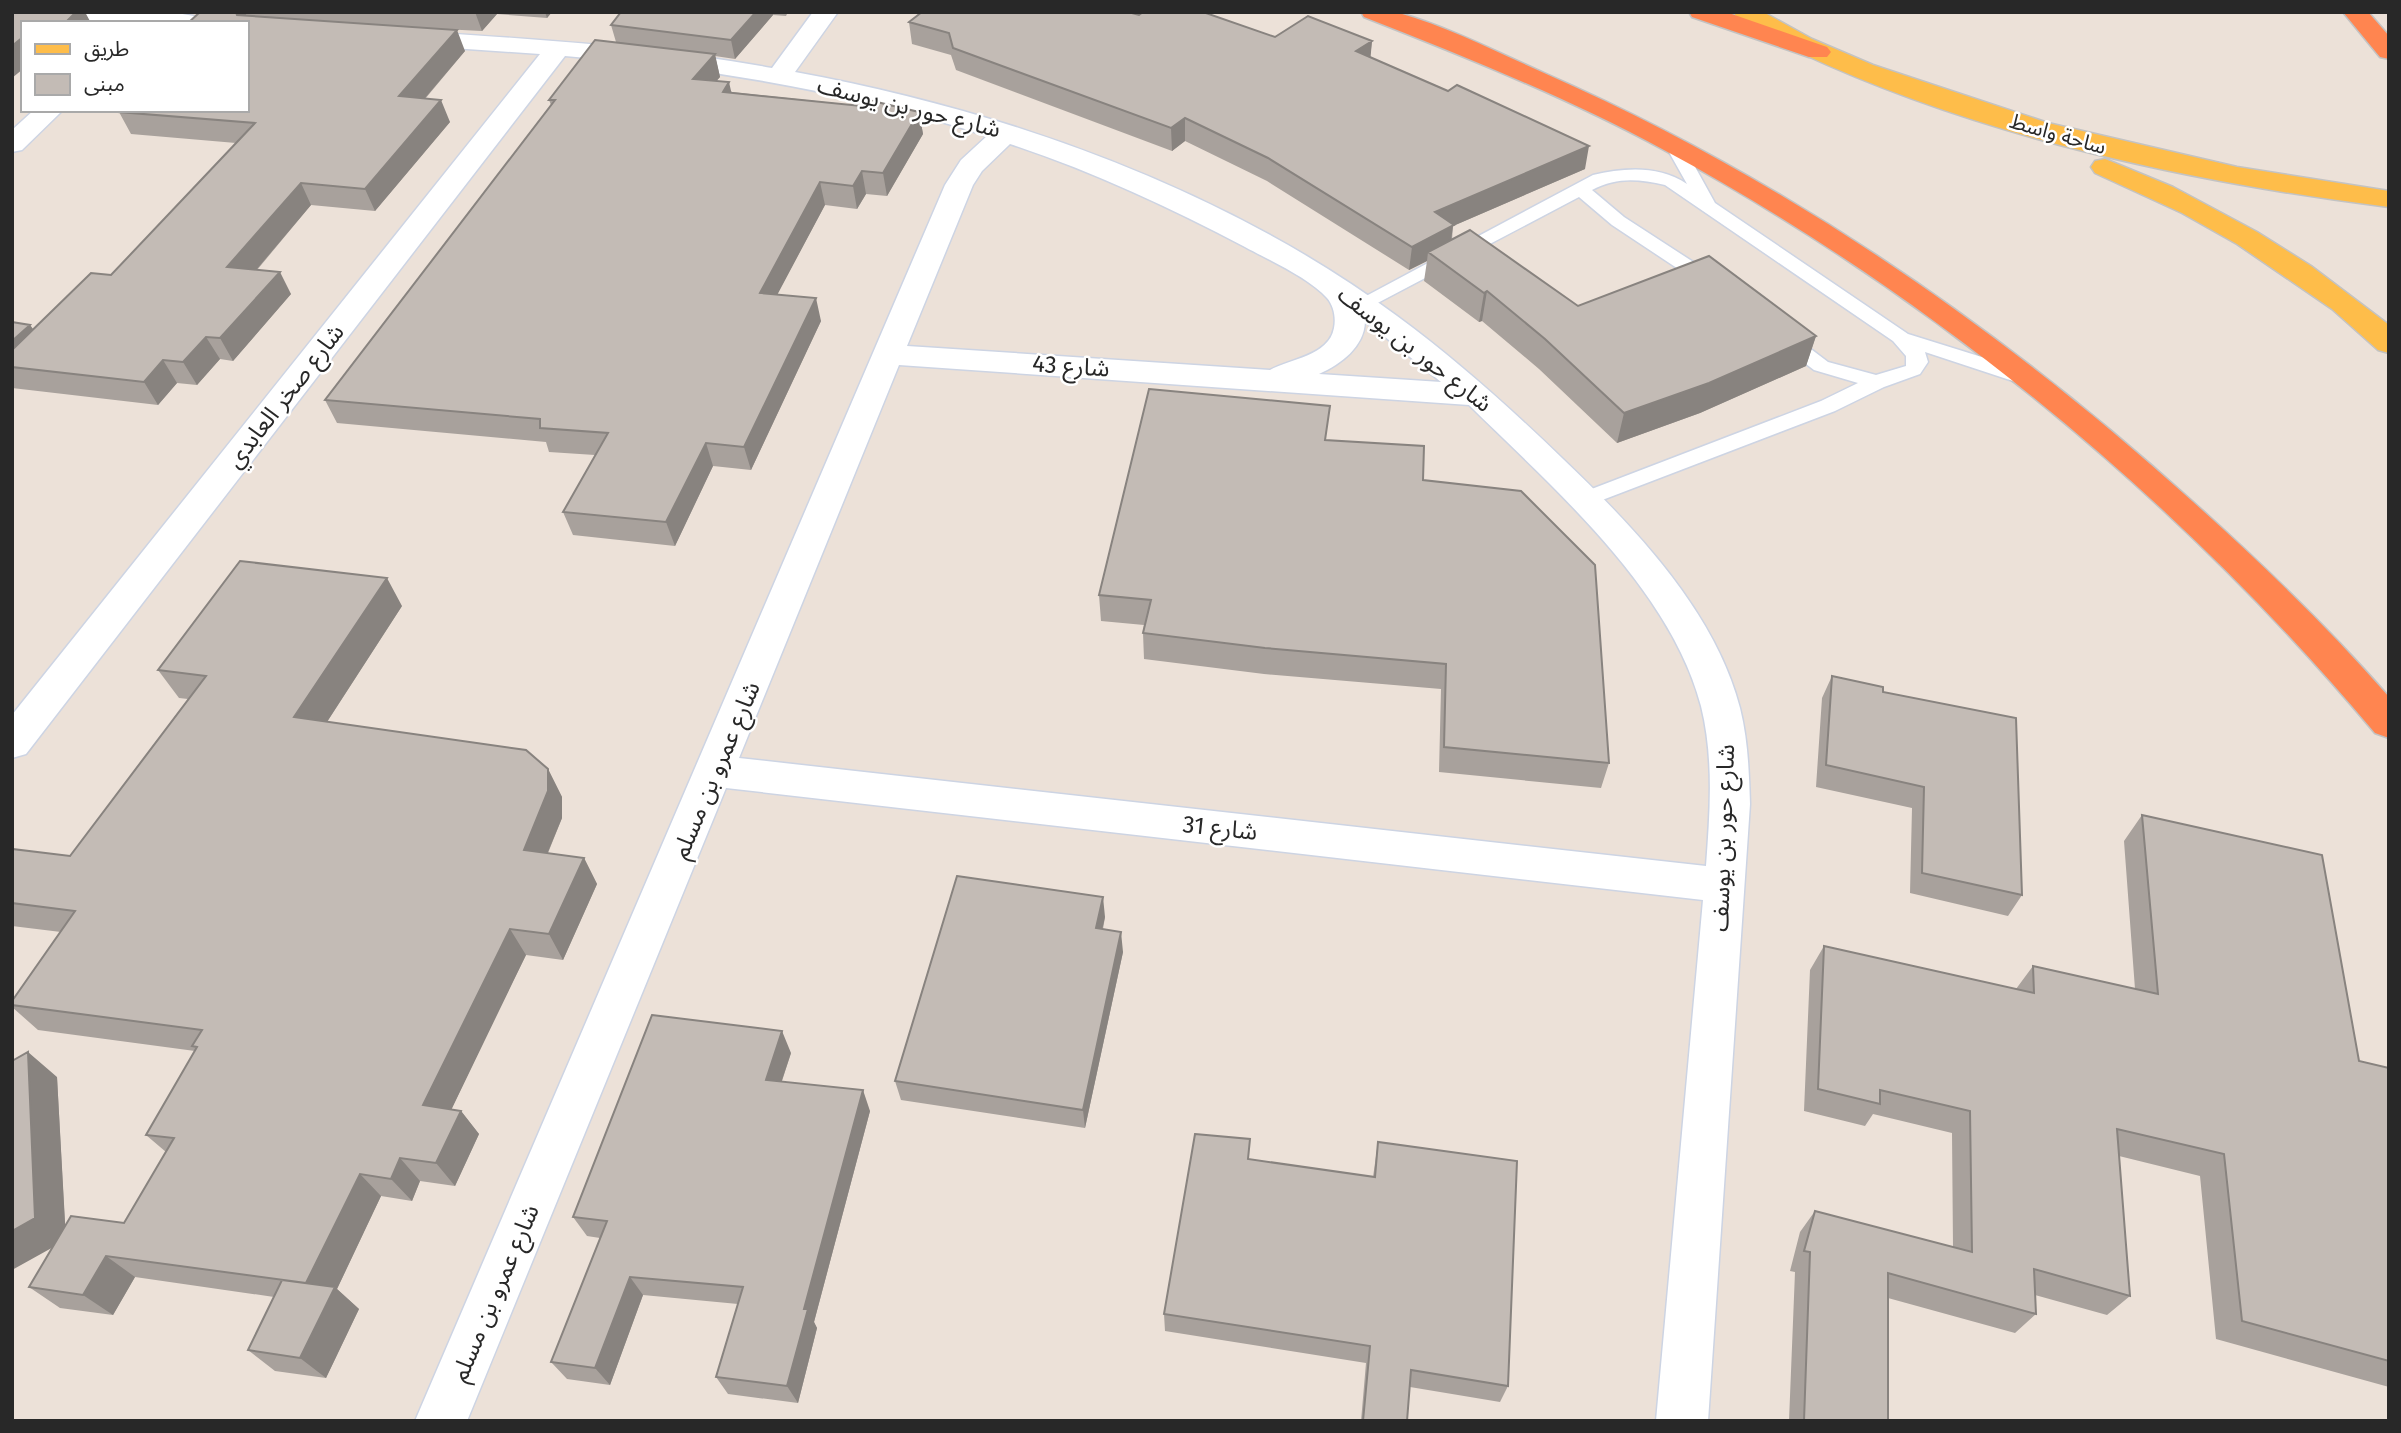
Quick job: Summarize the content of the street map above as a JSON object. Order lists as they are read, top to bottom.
{
  "streets": {
    "main road": ["ساحة واسط"],
    "street": [
      "شارع حور بن يوسف",
      "شارع 43",
      "شارع صخر العابدي",
      "شارع عمرو بن مسلم",
      "شارع 31"
    ]
  },
  "crossings": [
    ["شارع حور بن يوسف", "شارع 43"],
    ["شارع حور بن يوسف", "شارع صخر العابدي"],
    ["شارع حور بن يوسف", "شارع عمرو بن مسلم"],
    ["شارع حور بن يوسف", "شارع 31"],
    ["شارع 43", "شارع عمرو بن مسلم"],
    ["شارع عمرو بن مسلم", "شارع 31"]
  ],
  "legend": ["طريق", "مبنى"]
}
